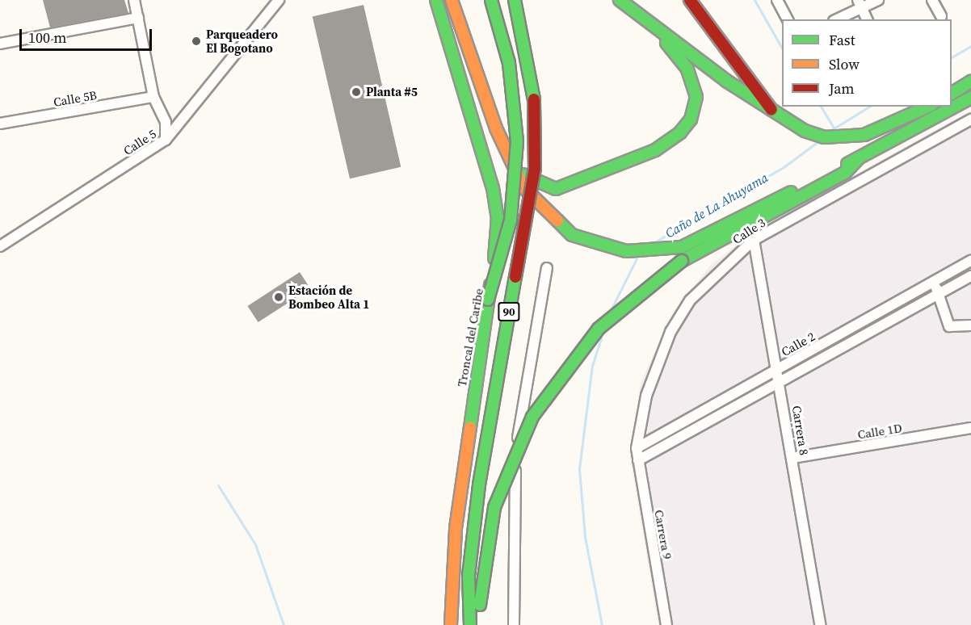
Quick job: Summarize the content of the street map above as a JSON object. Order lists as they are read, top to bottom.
{
  "streets": {
    "main road": ["90", "Troncal del Caribe"],
    "street": [
      "Calle 5B",
      "Calle 5",
      "Calle 3",
      "Calle 2",
      "Carrera 8",
      "Calle 1D",
      "Carrera 9"
    ]
  },
  "crossings": [
    ["Calle 3", "Calle 2"],
    ["Calle 3", "Carrera 8"],
    ["Calle 3", "Carrera 9"],
    ["Calle 2", "Carrera 8"],
    ["Calle 2", "Carrera 9"],
    ["Carrera 8", "Calle 1D"]
  ],
  "water": ["Caño de La Ahuyama"],
  "places": ["Parqueadero El Bogotano", "Planta #5", "Estación de Bombeo Alta 1"],
  "legend": ["Fast", "Slow", "Jam"],
  "scale_bar": "100 m"
}
